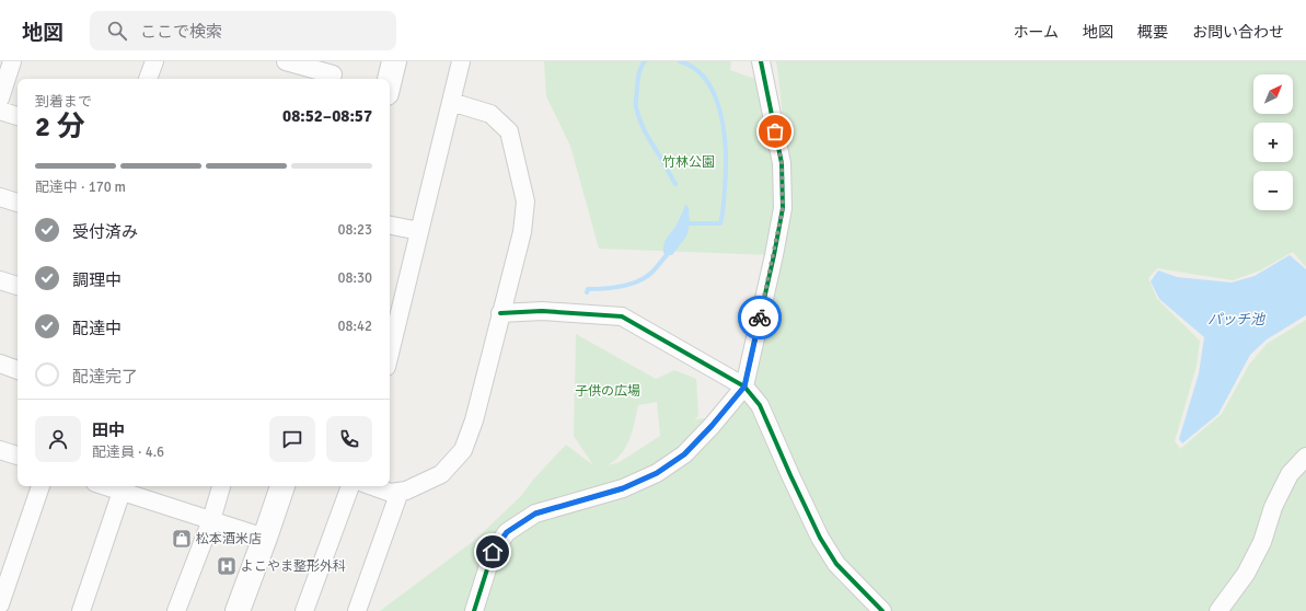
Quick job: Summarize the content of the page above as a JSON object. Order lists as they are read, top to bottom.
{
  "water": ["パッチ池"],
  "parks": ["竹林公園", "子供の広場"],
  "places": {
    "shop": ["松本酒米店"],
    "hospital": ["よこやま整形外科"]
  },
  "north": "top right",
  "page": {
    "header": "地図",
    "search": "ここで検索",
    "nav": [
      "ホーム",
      "地図",
      "概要",
      "お問い合わせ"
    ],
    "map_buttons": ["+", "−"],
    "heading": ["2 分", "到着まで", "08:52–08:57"],
    "panel": ["田中", "配達員 · 4.6"],
    "bar": "配達中 · 170 m",
    "list": [
      ["受付済み", "08:23"],
      ["調理中", "08:30"],
      ["配達中", "08:42"],
      "配達完了"
    ]
  }
}
